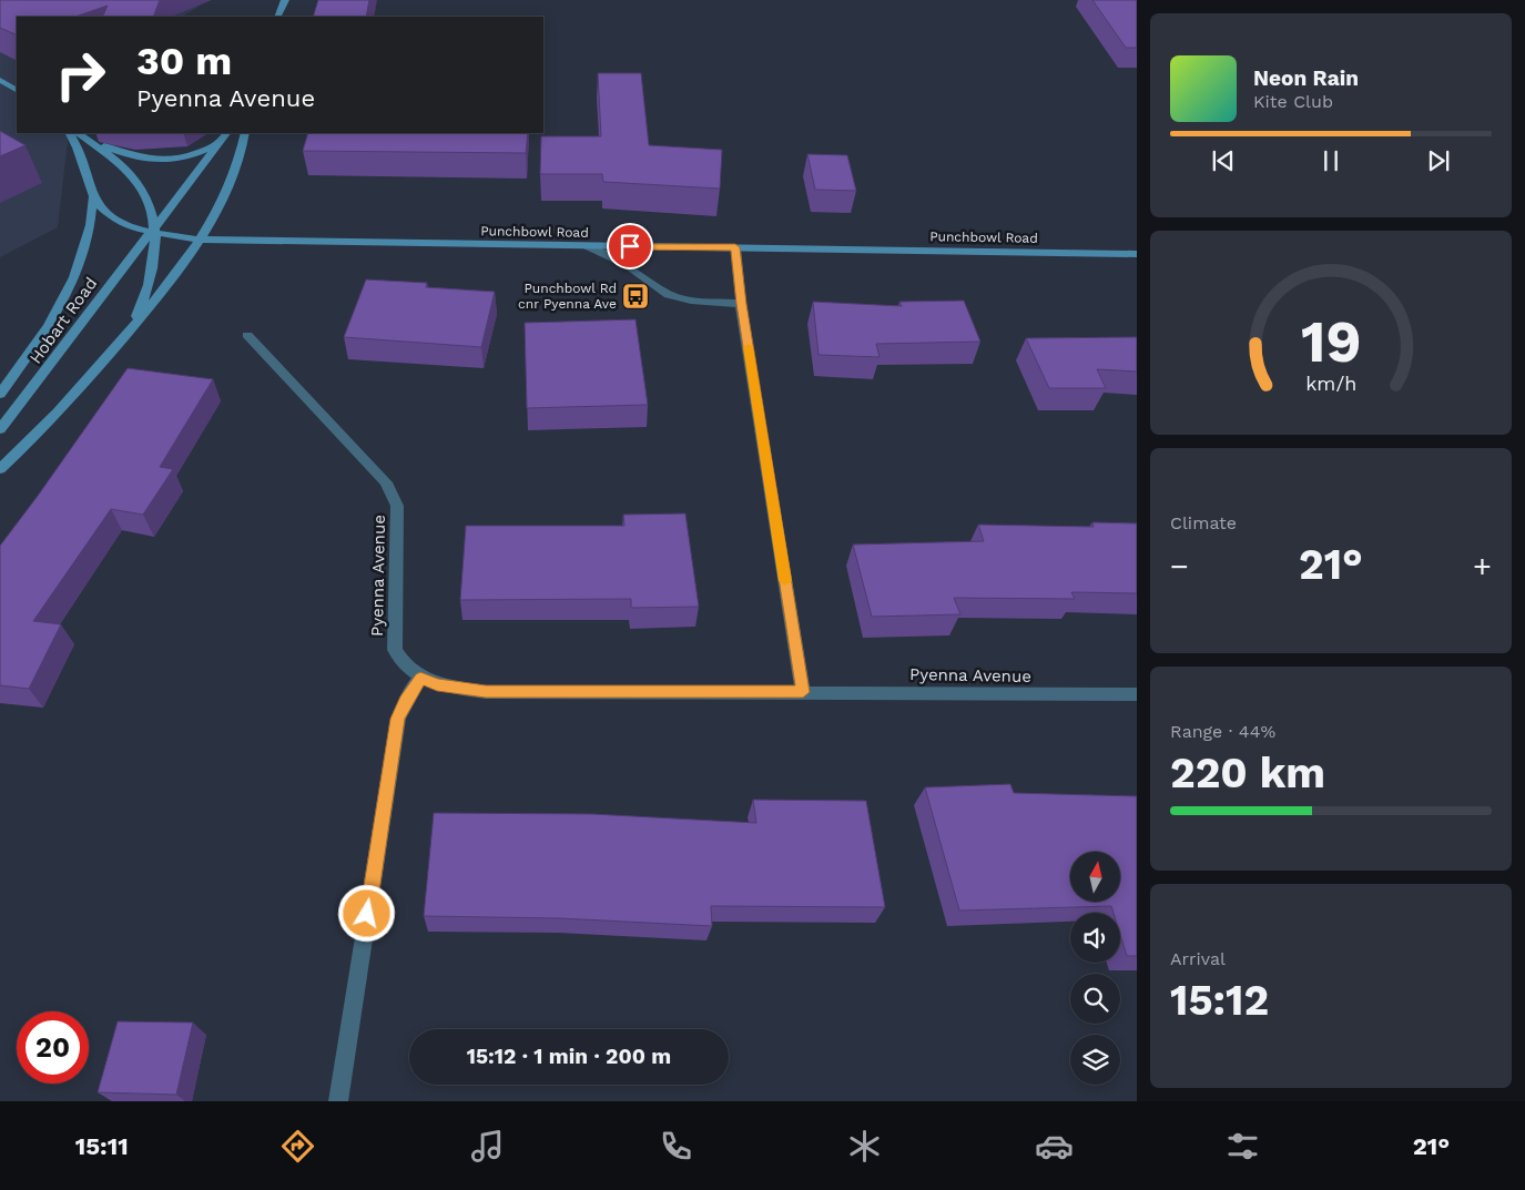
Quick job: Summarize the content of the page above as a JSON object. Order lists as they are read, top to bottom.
{
  "streets": {
    "main road": ["Punchbowl Road", "Hobart Road"],
    "street": ["Pyenna Avenue"]
  },
  "places": {
    "bus stop": ["Punchbowl Rd cnr Pyenna Ave"]
  },
  "north": "top",
  "page": {
    "turn": ["30 m", "Pyenna Avenue"],
    "song": ["Neon Rain", "Kite Club"],
    "tile": [
      "Climate",
      ["Range · 44%", "220 km"],
      ["Arrival", "15:12"]
    ],
    "heat": ["−", "21°", "+"],
    "limit": "20",
    "trip": "15:12 · 1 min · 200 m",
    "tabs": ["15:11", "21°"],
    "gauge": ["19", "km/h"]
  }
}
